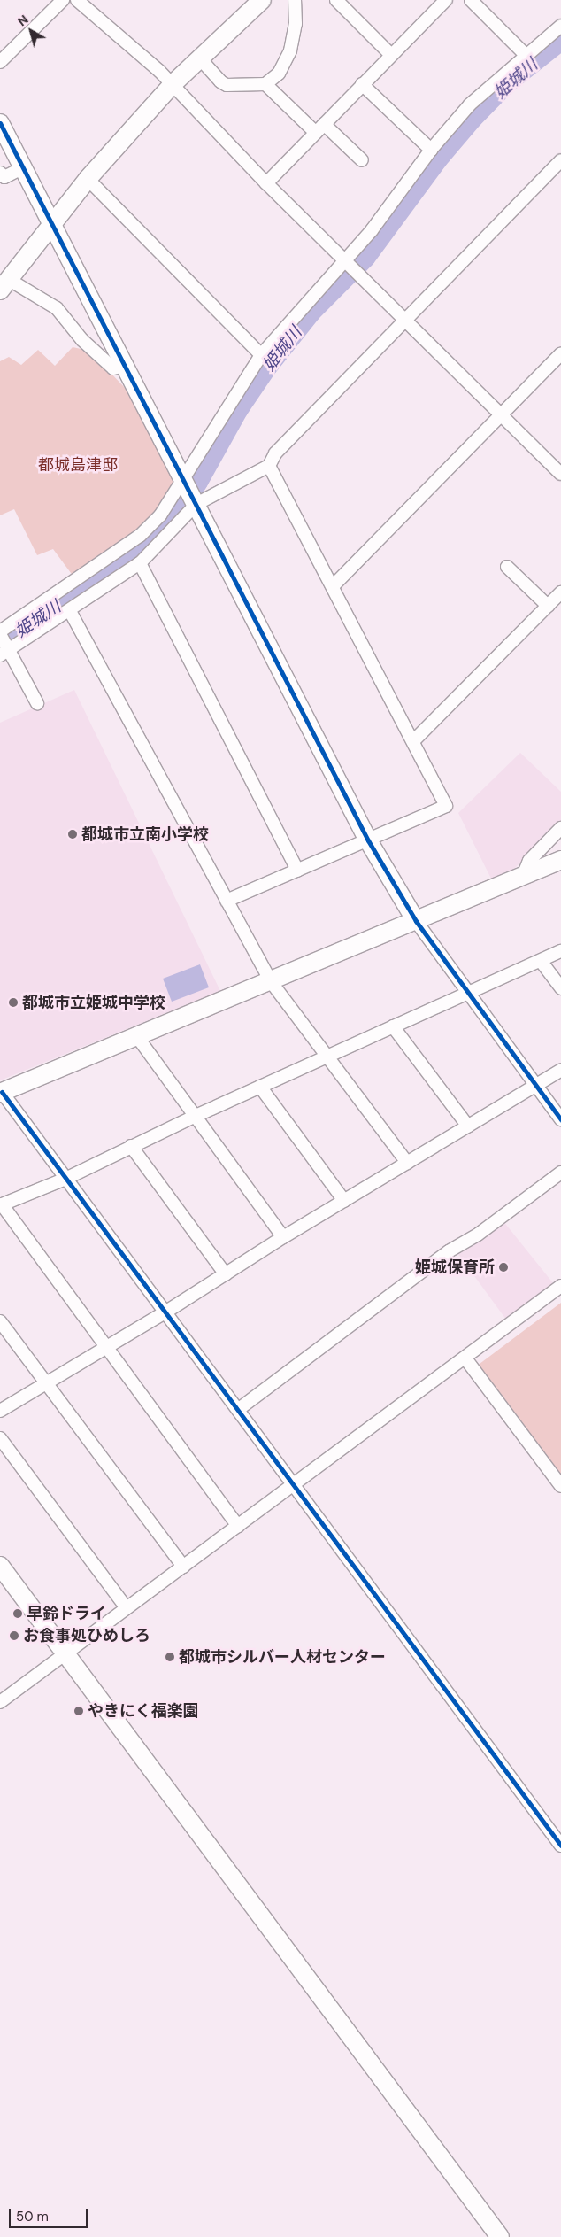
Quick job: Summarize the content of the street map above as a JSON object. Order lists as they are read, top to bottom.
{
  "water": ["姫城川"],
  "parks": ["都城島津邸"],
  "places": [
    "都城市立南小学校",
    "都城市立姫城中学校",
    "姫城保育所",
    "早鈴ドライ",
    "お食事処ひめしろ",
    "都城市シルバー人材センター",
    "やきにく福楽園"
  ],
  "scale_bar": "50 m",
  "north": "top left"
}
